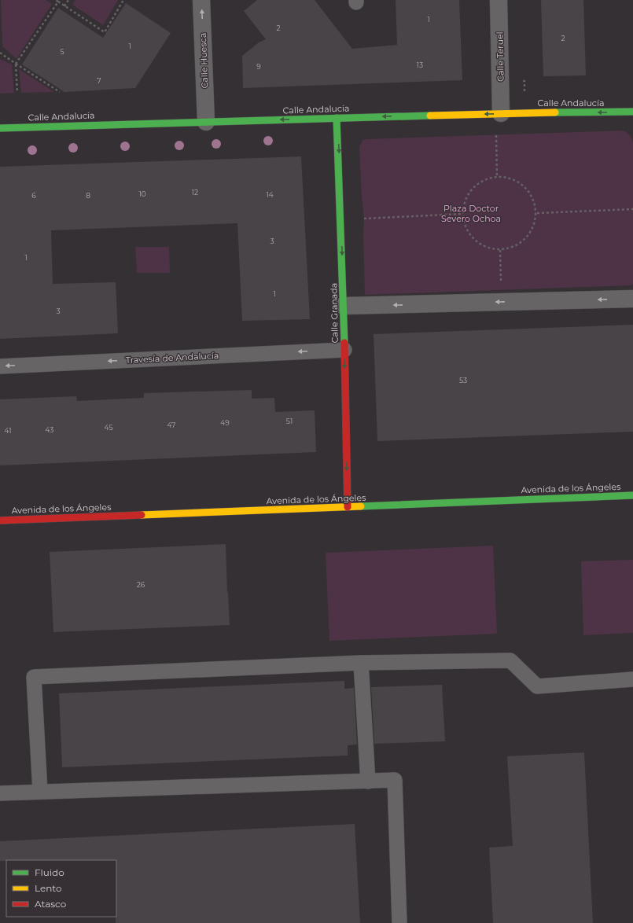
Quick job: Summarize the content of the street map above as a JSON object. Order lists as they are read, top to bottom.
{
  "streets": {
    "street": [
      "Calle Teruel",
      "Calle Huesca",
      "Calle Andalucía",
      "Calle Granada",
      "Avenida de los Ángeles"
    ],
    "lane": ["Travesía de Andalucía"]
  },
  "crossings": [
    ["Calle Teruel", "Calle Andalucía"],
    ["Calle Huesca", "Calle Andalucía"],
    ["Calle Andalucía", "Calle Granada"],
    ["Calle Granada", "Travesía de Andalucía"],
    ["Calle Granada", "Avenida de los Ángeles"]
  ],
  "one_way": [
    "Calle Huesca",
    "Calle Andalucía",
    "Calle Granada",
    "Travesía de Andalucía"
  ],
  "parks": ["Plaza Doctor Severo Ochoa"],
  "house_numbers": [
    "1",
    "2",
    "2",
    "1",
    "5",
    "13",
    "9",
    "7",
    "12",
    "10",
    "14",
    "6",
    "8",
    "3",
    "1",
    "1",
    "3",
    "53",
    "51",
    "49",
    "47",
    "45",
    "43",
    "41",
    "26"
  ],
  "legend": ["Fluido", "Lento", "Atasco"]
}
